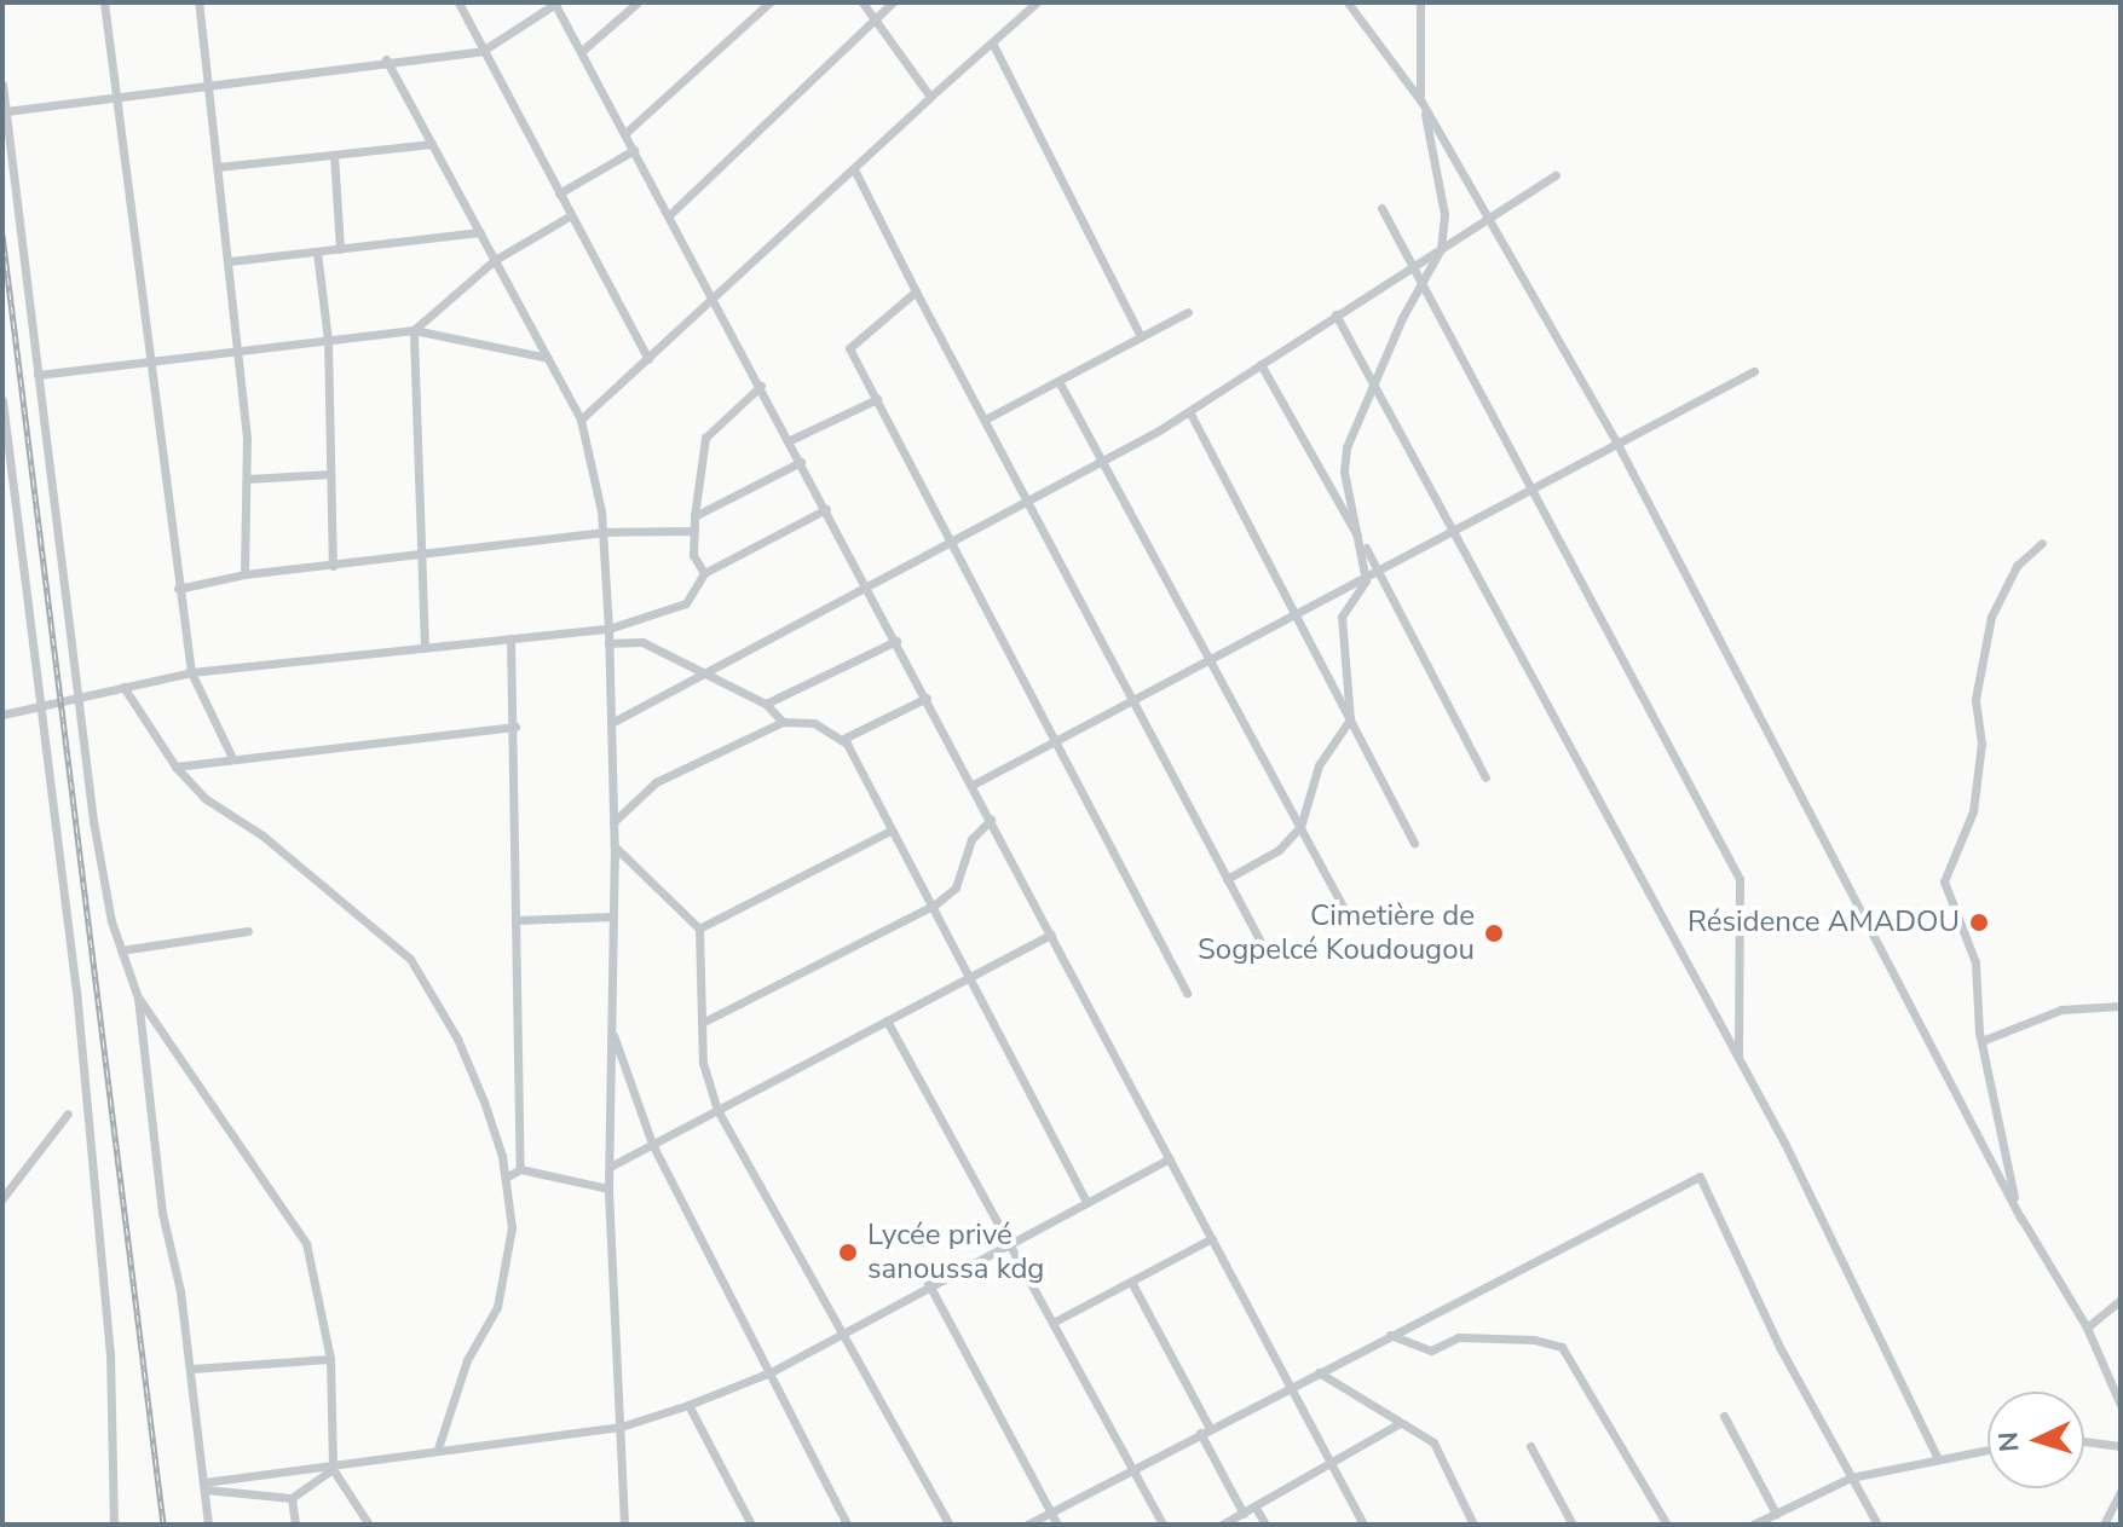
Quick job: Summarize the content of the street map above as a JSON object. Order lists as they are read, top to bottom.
{
  "places": ["Résidence AMADOU", "Cimetière de Sogpelcé Koudougou", "Lycée privé sanoussa kdg"],
  "north": "left"
}
